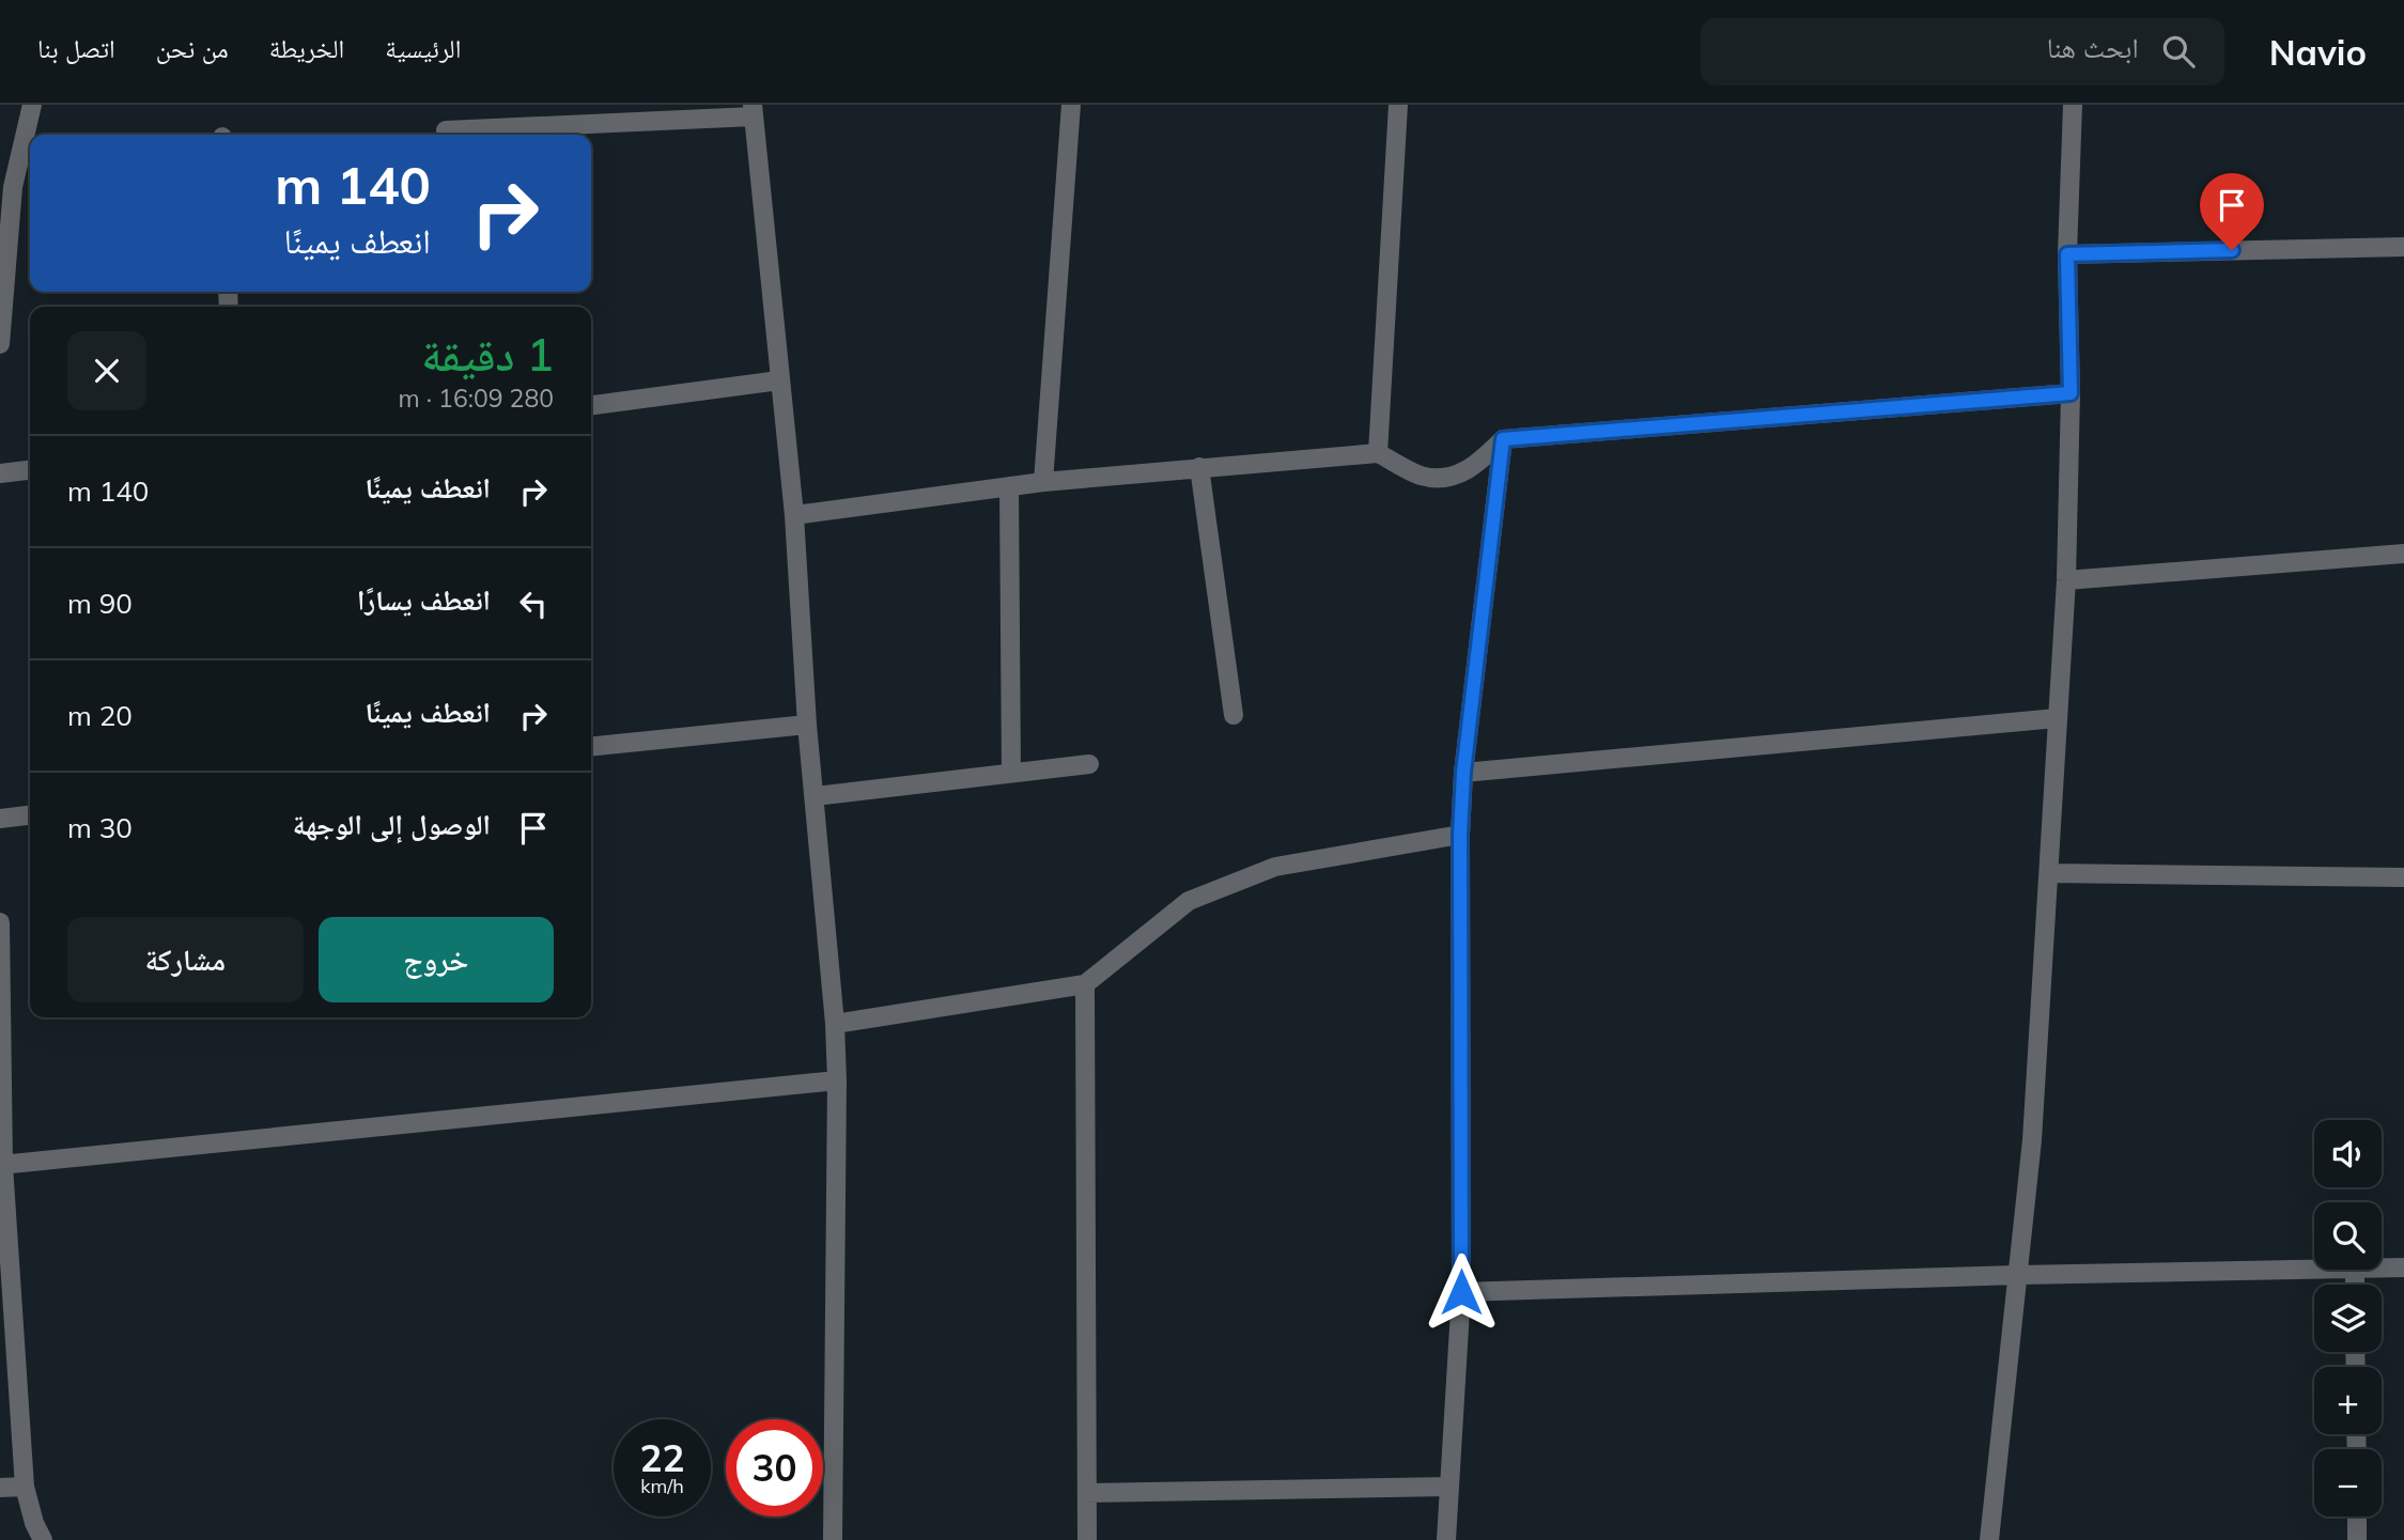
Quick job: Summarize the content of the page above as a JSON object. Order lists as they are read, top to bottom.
{
  "page": {
    "header": "Navio",
    "search": "ابحث هنا",
    "nav": [
      "الرئيسية",
      "الخريطة",
      "من نحن",
      "اتصل بنا"
    ],
    "turn": ["140 m", "انعطف يمينًا"],
    "heading": ["1 دقيقة", "280 m · 16:09"],
    "list": [
      {
        "name": "انعطف يمينًا",
        "value": "140 m"
      },
      {
        "name": "انعطف يسارًا",
        "value": "90 m"
      },
      {
        "name": "انعطف يمينًا",
        "value": "20 m"
      },
      {
        "name": "الوصول إلى الوجهة",
        "value": "30 m"
      }
    ],
    "buttons": ["خروج", "مشاركة"],
    "map_buttons": ["+", "−"],
    "speed": "22 km/h",
    "limit": "30"
  }
}
